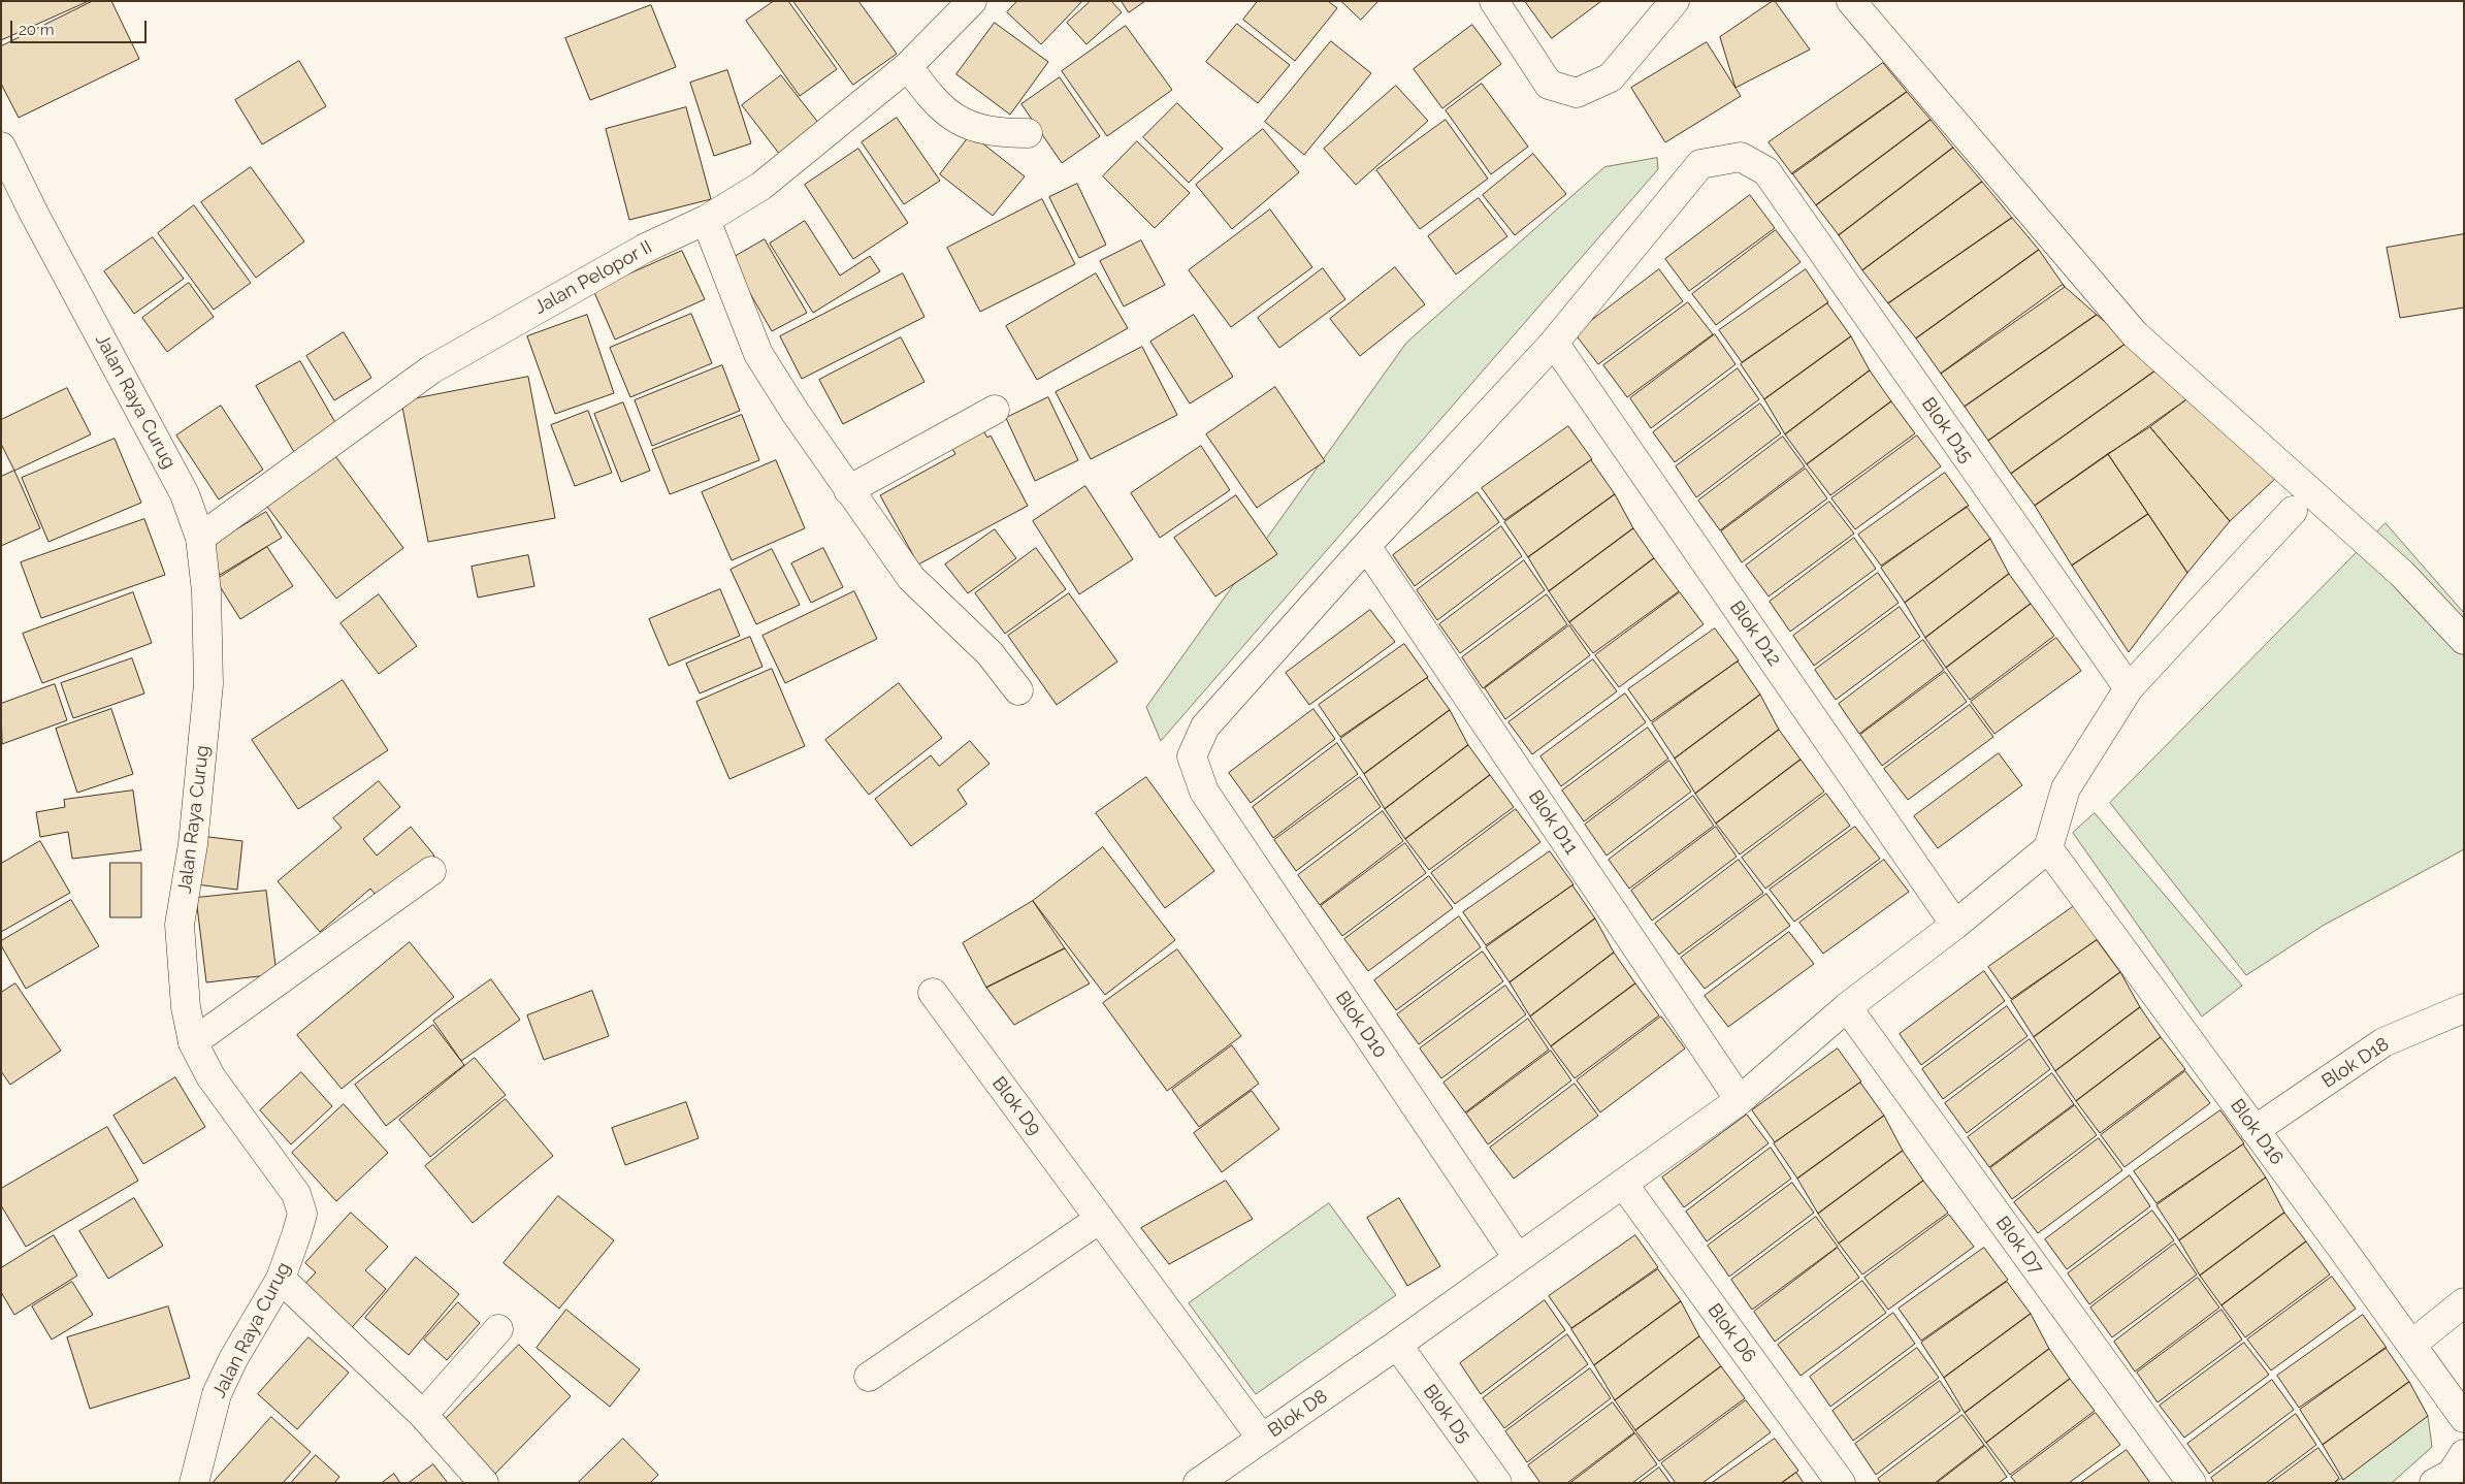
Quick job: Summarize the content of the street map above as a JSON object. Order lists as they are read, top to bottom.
{
  "streets": {
    "street": [
      "Jalan Pelopor II",
      "Jalan Raya Curug",
      "Blok D15",
      "Blok D12",
      "Blok D11",
      "Blok D10",
      "Blok D18",
      "Blok D9",
      "Blok D16",
      "Blok D7",
      "Blok D6",
      "Blok D8",
      "Blok D5"
    ]
  },
  "crossings": [
    ["Jalan Pelopor II", "Jalan Raya Curug"],
    ["Blok D15", "Blok D10"],
    ["Blok D12", "Blok D10"],
    ["Blok D12", "Blok D8"],
    ["Blok D11", "Blok D10"],
    ["Blok D11", "Blok D8"],
    ["Blok D10", "Blok D8"],
    ["Blok D18", "Blok D16"],
    ["Blok D9", "Blok D8"],
    ["Blok D16", "Blok D8"],
    ["Blok D7", "Blok D8"],
    ["Blok D6", "Blok D8"],
    ["Blok D8", "Blok D5"]
  ],
  "scale_bar": "20 m"
}
